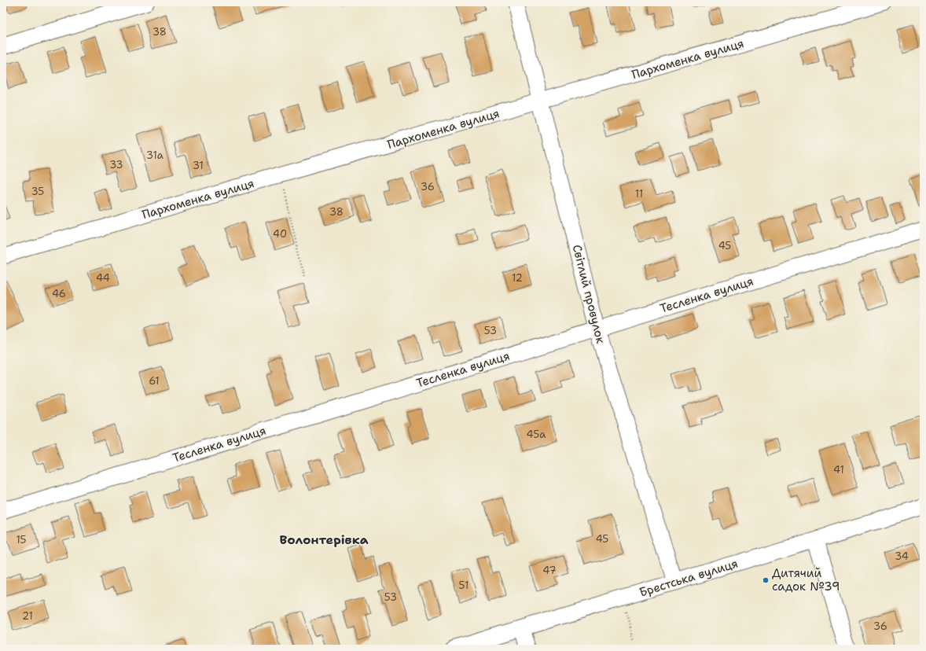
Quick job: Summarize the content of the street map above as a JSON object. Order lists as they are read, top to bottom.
{
  "streets": {
    "street": [
      "Пархоменка вулиця",
      "Світлий провулок",
      "Тесленка вулиця",
      "Брестська вулиця"
    ]
  },
  "crossings": [
    ["Пархоменка вулиця", "Світлий провулок"],
    ["Світлий провулок", "Тесленка вулиця"],
    ["Світлий провулок", "Брестська вулиця"]
  ],
  "districts": ["Волонтерівка"],
  "places": ["Дитячий садок №39"],
  "house_numbers": [
    "38",
    "31а",
    "33",
    "31",
    "36",
    "35",
    "11",
    "38",
    "40",
    "45",
    "44",
    "12",
    "46",
    "53",
    "61",
    "45а",
    "41",
    "45",
    "15",
    "34",
    "47",
    "51",
    "53",
    "21",
    "36"
  ]
}
